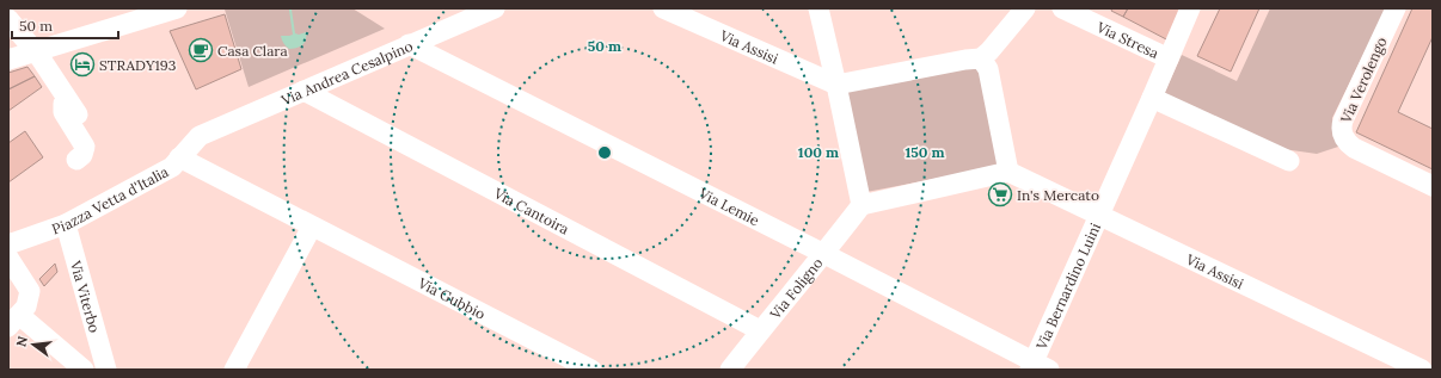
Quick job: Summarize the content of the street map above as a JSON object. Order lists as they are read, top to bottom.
{
  "streets": {
    "street": [
      "Via Stresa",
      "Via Assisi",
      "Via Andrea Cesalpino",
      "Via Verolengo",
      "Piazza Vetta d'Italia",
      "Via Lemie",
      "Via Cantoira",
      "Via Bernardino Luini",
      "Via Foligno",
      "Via Viterbo",
      "Via Gubbio"
    ]
  },
  "crossings": [
    ["Via Stresa", "Via Bernardino Luini"],
    ["Via Assisi", "Via Bernardino Luini"],
    ["Via Andrea Cesalpino", "Piazza Vetta d'Italia"],
    ["Via Andrea Cesalpino", "Via Lemie"],
    ["Via Andrea Cesalpino", "Via Cantoira"],
    ["Piazza Vetta d'Italia", "Via Viterbo"],
    ["Piazza Vetta d'Italia", "Via Gubbio"],
    ["Via Lemie", "Via Bernardino Luini"],
    ["Via Lemie", "Via Foligno"],
    ["Via Cantoira", "Via Foligno"]
  ],
  "places": {
    "cafe": ["Casa Clara"],
    "hotel": ["STRADY193"],
    "supermarket": ["In's Mercato"]
  },
  "scale_bar": "50 m",
  "north": "left",
  "rings": ["50 m", "100 m", "150 m"]
}
